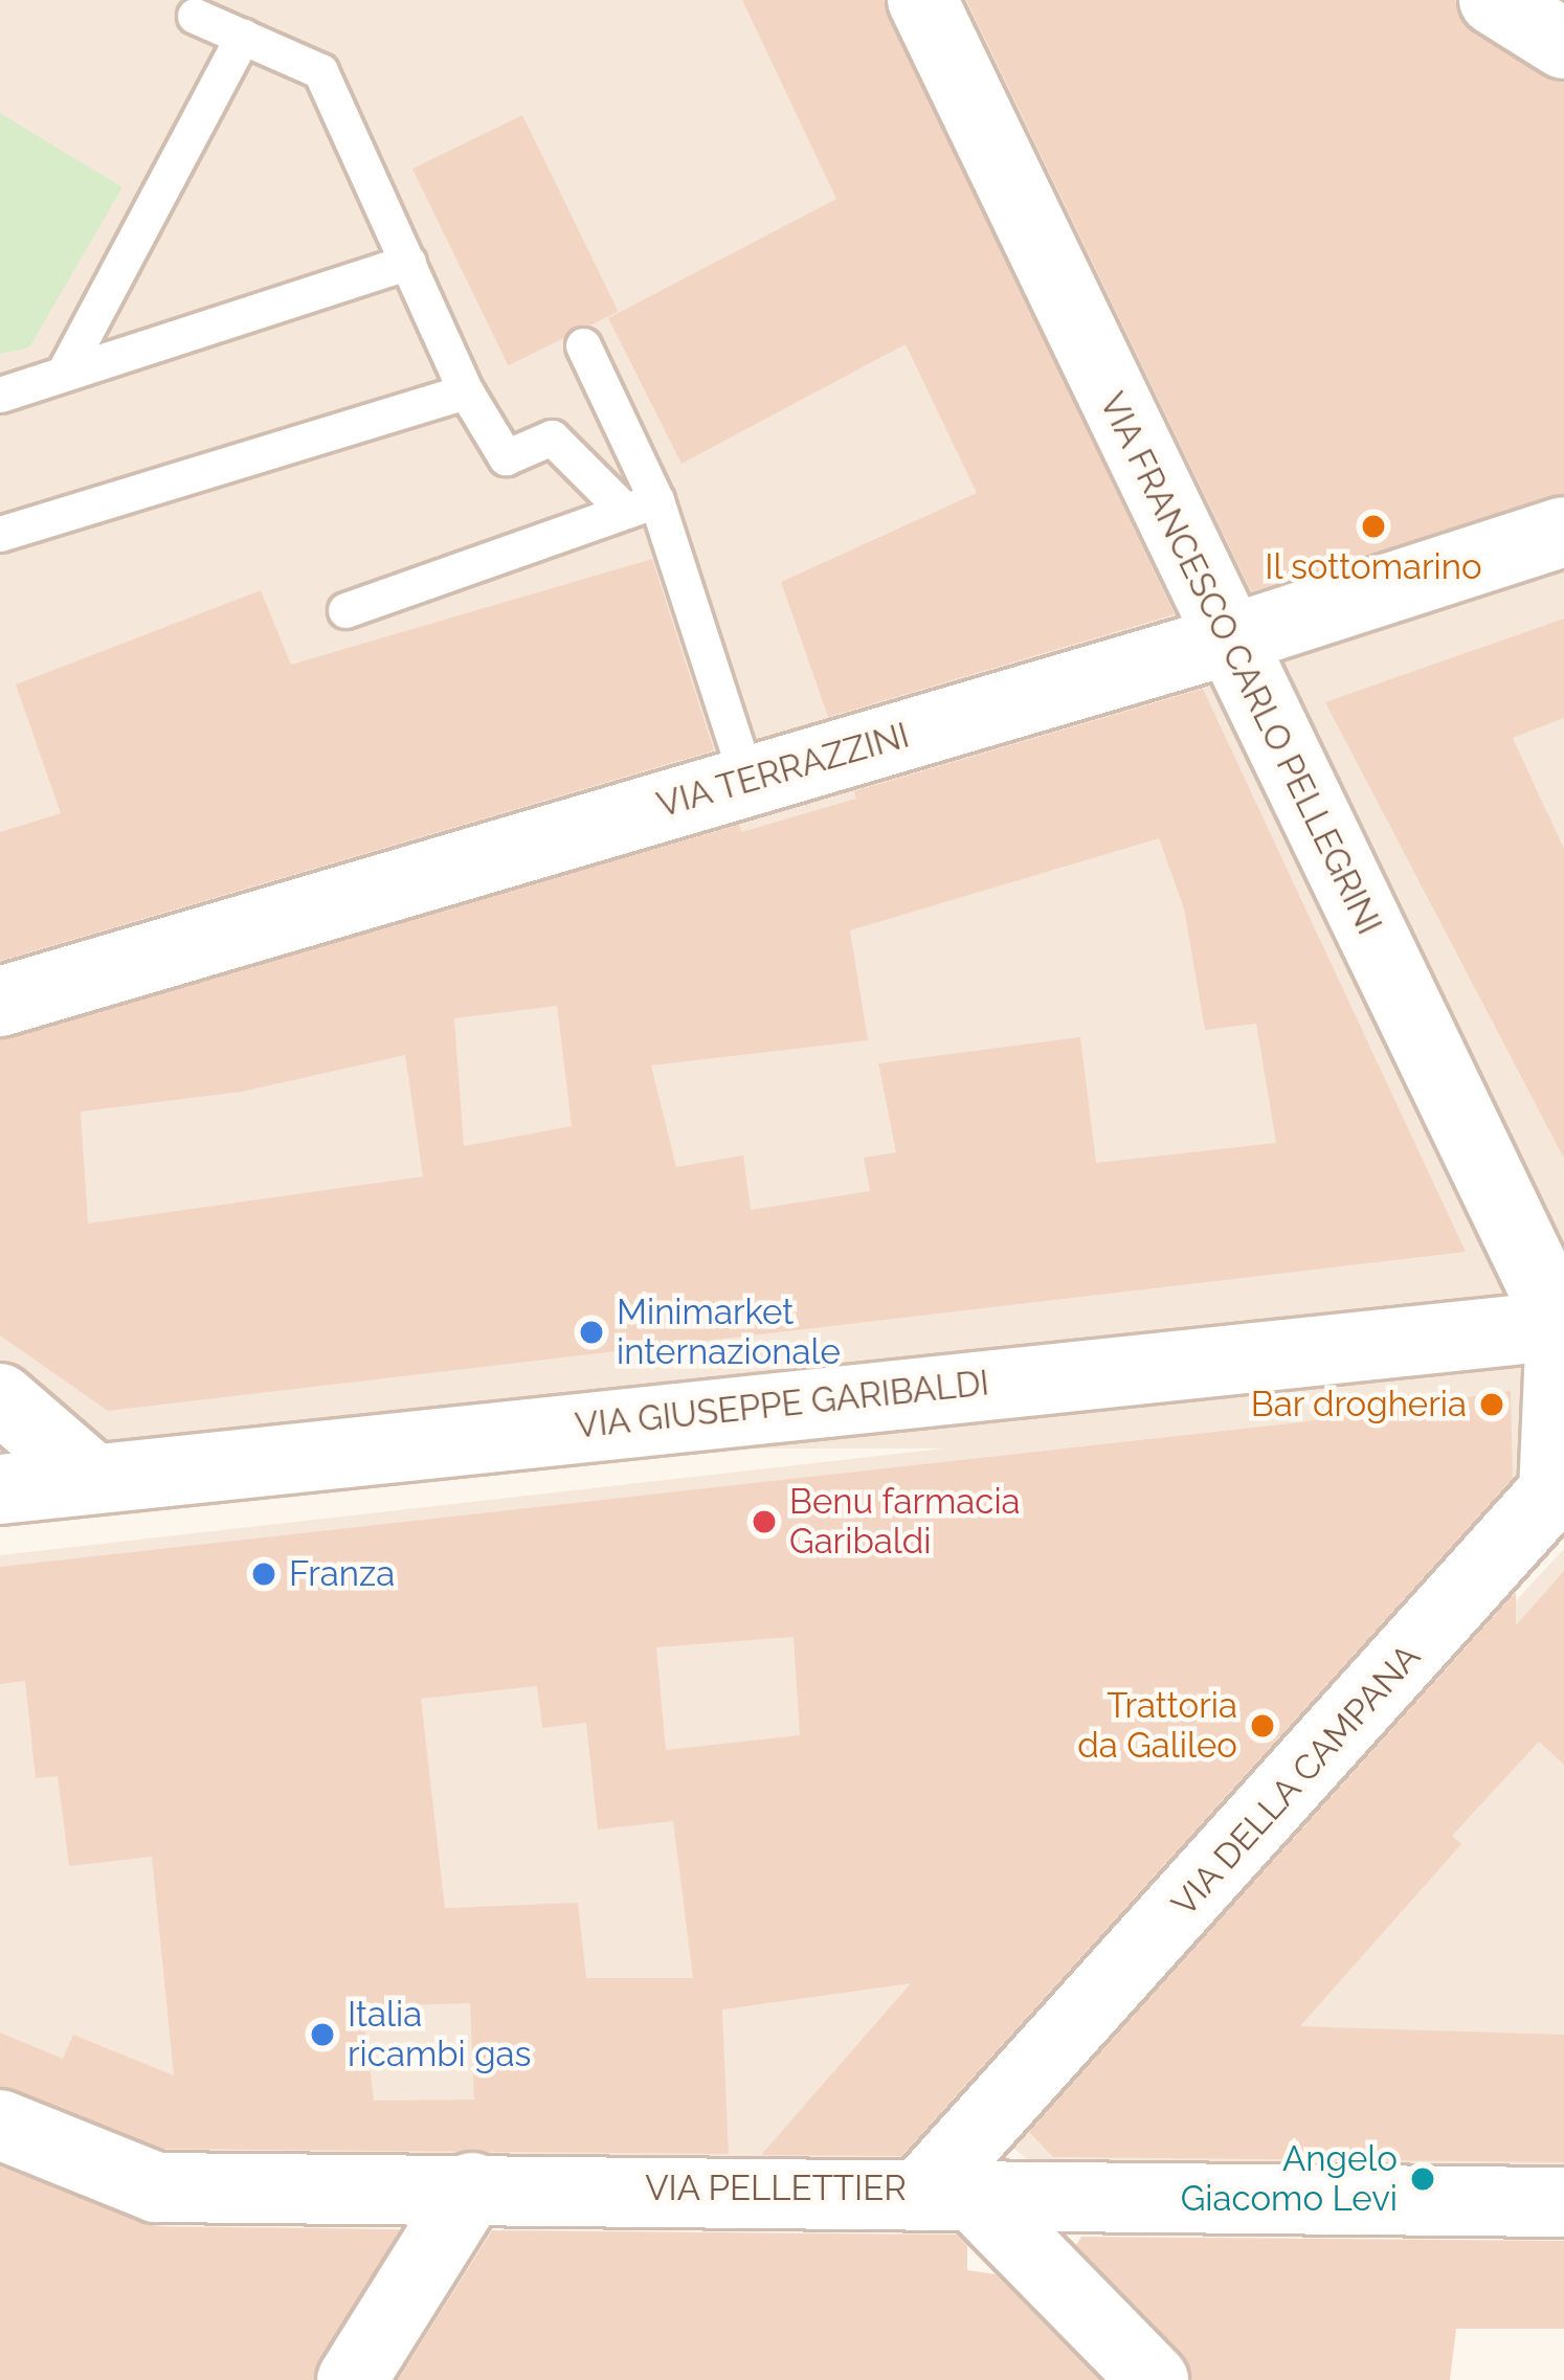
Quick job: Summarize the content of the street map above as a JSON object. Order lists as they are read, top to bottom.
{
  "streets": {
    "street": [
      "VIA FRANCESCO CARLO PELLEGRINI",
      "VIA TERRAZZINI",
      "VIA GIUSEPPE GARIBALDI",
      "VIA DELLA CAMPANA",
      "VIA PELLETTIER"
    ]
  },
  "crossings": [
    ["VIA FRANCESCO CARLO PELLEGRINI", "VIA TERRAZZINI"],
    ["VIA FRANCESCO CARLO PELLEGRINI", "VIA GIUSEPPE GARIBALDI"],
    ["VIA FRANCESCO CARLO PELLEGRINI", "VIA DELLA CAMPANA"],
    ["VIA GIUSEPPE GARIBALDI", "VIA DELLA CAMPANA"],
    ["VIA DELLA CAMPANA", "VIA PELLETTIER"]
  ],
  "places": [
    "Il sottomarino",
    "Minimarket internazionale",
    "Bar drogheria",
    "Benu farmacia Garibaldi",
    "Franza",
    "Trattoria da Galileo",
    "Italia ricambi gas",
    "Angelo Giacomo Levi"
  ]
}
